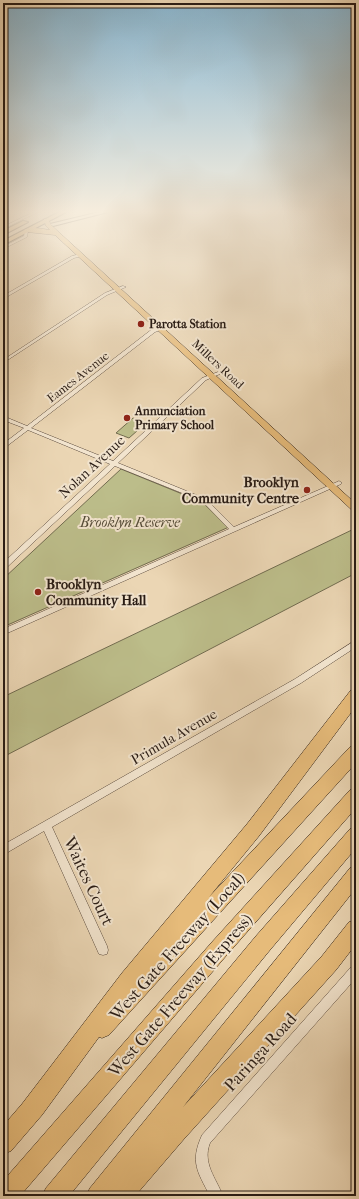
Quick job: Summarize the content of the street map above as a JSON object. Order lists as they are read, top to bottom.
{
  "streets": {
    "highway": ["West Gate Freeway (Local)", "West Gate Freeway (Express)"],
    "main road": ["Millers Road"],
    "street": [
      "Eames Avenue",
      "Nolan Avenue",
      "Primula Avenue",
      "Waites Court",
      "Paringa Road"
    ]
  },
  "crossings": [
    ["Millers Road", "Eames Avenue"],
    ["Millers Road", "Nolan Avenue"],
    ["Primula Avenue", "Waites Court"]
  ],
  "parks": ["Brooklyn Reserve"],
  "places": [
    "Parotta Station",
    "Annunciation Primary School",
    "Brooklyn Community Centre",
    "Brooklyn Community Hall"
  ]
}
